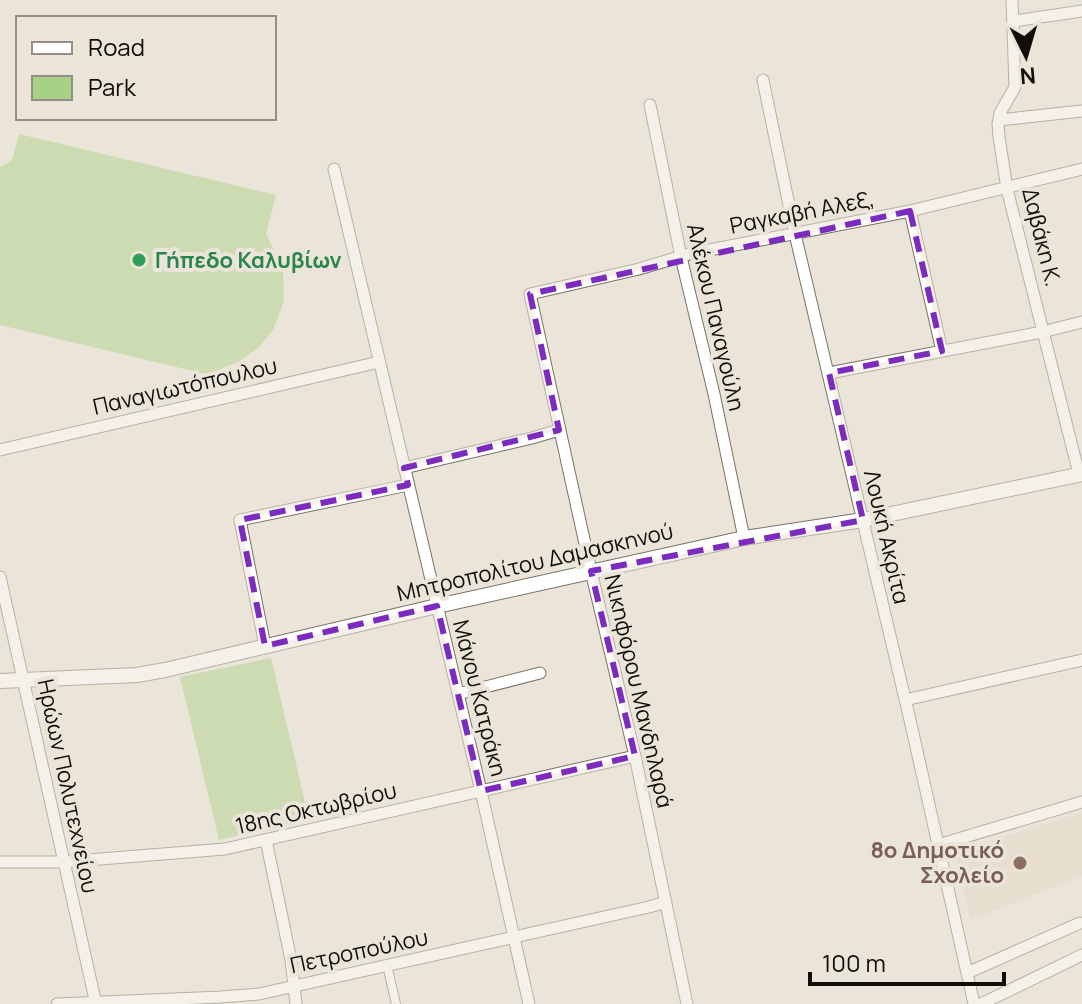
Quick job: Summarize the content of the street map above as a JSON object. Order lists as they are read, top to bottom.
{
  "streets": {
    "street": [
      "Ραγκαβή Αλεξ,",
      "Δαβάκη Κ.",
      "Αλέκου Παναγούλη",
      "Παναγιωτόπουλου",
      "Λουκή Ακρίτα",
      "Μητροπολίτου Δαμασκηνού",
      "Νικηφόρου Μανδηλαρά",
      "Μάνου Κατράκη",
      "Ηρώων Πολυτεχνείου",
      "18ης Οκτωβρίου",
      "Πετροπούλου"
    ]
  },
  "crossings": [
    ["Ραγκαβή Αλεξ,", "Δαβάκη Κ."],
    ["Ραγκαβή Αλεξ,", "Αλέκου Παναγούλη"],
    ["Ραγκαβή Αλεξ,", "Λουκή Ακρίτα"],
    ["Ραγκαβή Αλεξ,", "Νικηφόρου Μανδηλαρά"],
    ["Δαβάκη Κ.", "Μητροπολίτου Δαμασκηνού"],
    ["Αλέκου Παναγούλη", "Μητροπολίτου Δαμασκηνού"],
    ["Παναγιωτόπουλου", "Μάνου Κατράκη"],
    ["Λουκή Ακρίτα", "Μητροπολίτου Δαμασκηνού"],
    ["Μητροπολίτου Δαμασκηνού", "Νικηφόρου Μανδηλαρά"],
    ["Μητροπολίτου Δαμασκηνού", "Μάνου Κατράκη"],
    ["Μητροπολίτου Δαμασκηνού", "Ηρώων Πολυτεχνείου"],
    ["Νικηφόρου Μανδηλαρά", "18ης Οκτωβρίου"],
    ["Νικηφόρου Μανδηλαρά", "Πετροπούλου"],
    ["Μάνου Κατράκη", "18ης Οκτωβρίου"],
    ["Μάνου Κατράκη", "Πετροπούλου"],
    ["Ηρώων Πολυτεχνείου", "18ης Οκτωβρίου"],
    ["Ηρώων Πολυτεχνείου", "Πετροπούλου"]
  ],
  "places": ["Γήπεδο Καλυβίων", "8ο Δημοτικό Σχολείο"],
  "legend": ["Road", "Park"],
  "scale_bar": "100 m",
  "north": "bottom"
}
